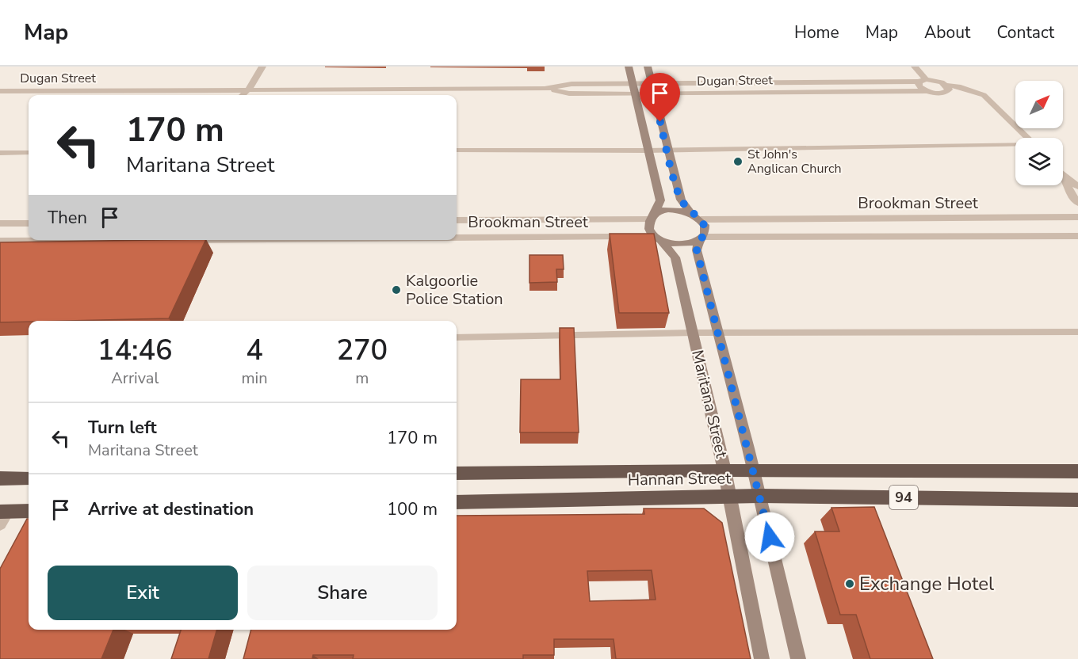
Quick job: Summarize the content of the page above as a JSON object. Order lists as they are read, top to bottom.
{
  "streets": {
    "highway": ["Hannan Street", "94"],
    "main road": ["Maritana Street"],
    "street": ["Dugan Street", "Brookman Street"]
  },
  "crossings": [
    ["Brookman Street", "Maritana Street"],
    ["Maritana Street", "Hannan Street"]
  ],
  "places": ["St John's Anglican Church", "Kalgoorlie Police Station", "Exchange Hotel"],
  "north": "top right",
  "page": {
    "header": "Map",
    "nav": [
      "Home",
      "Map",
      "About",
      "Contact"
    ],
    "turn": ["170 m", "Maritana Street"],
    "then": "Then",
    "eta": [
      "14:46",
      "Arrival",
      "4",
      "min",
      "270",
      "m"
    ],
    "list": [
      {
        "name": "Turn left",
        "note": "Maritana Street",
        "value": "170 m"
      },
      {
        "name": "Arrive at destination",
        "value": "100 m"
      }
    ],
    "buttons": ["Exit", "Share"]
  }
}
